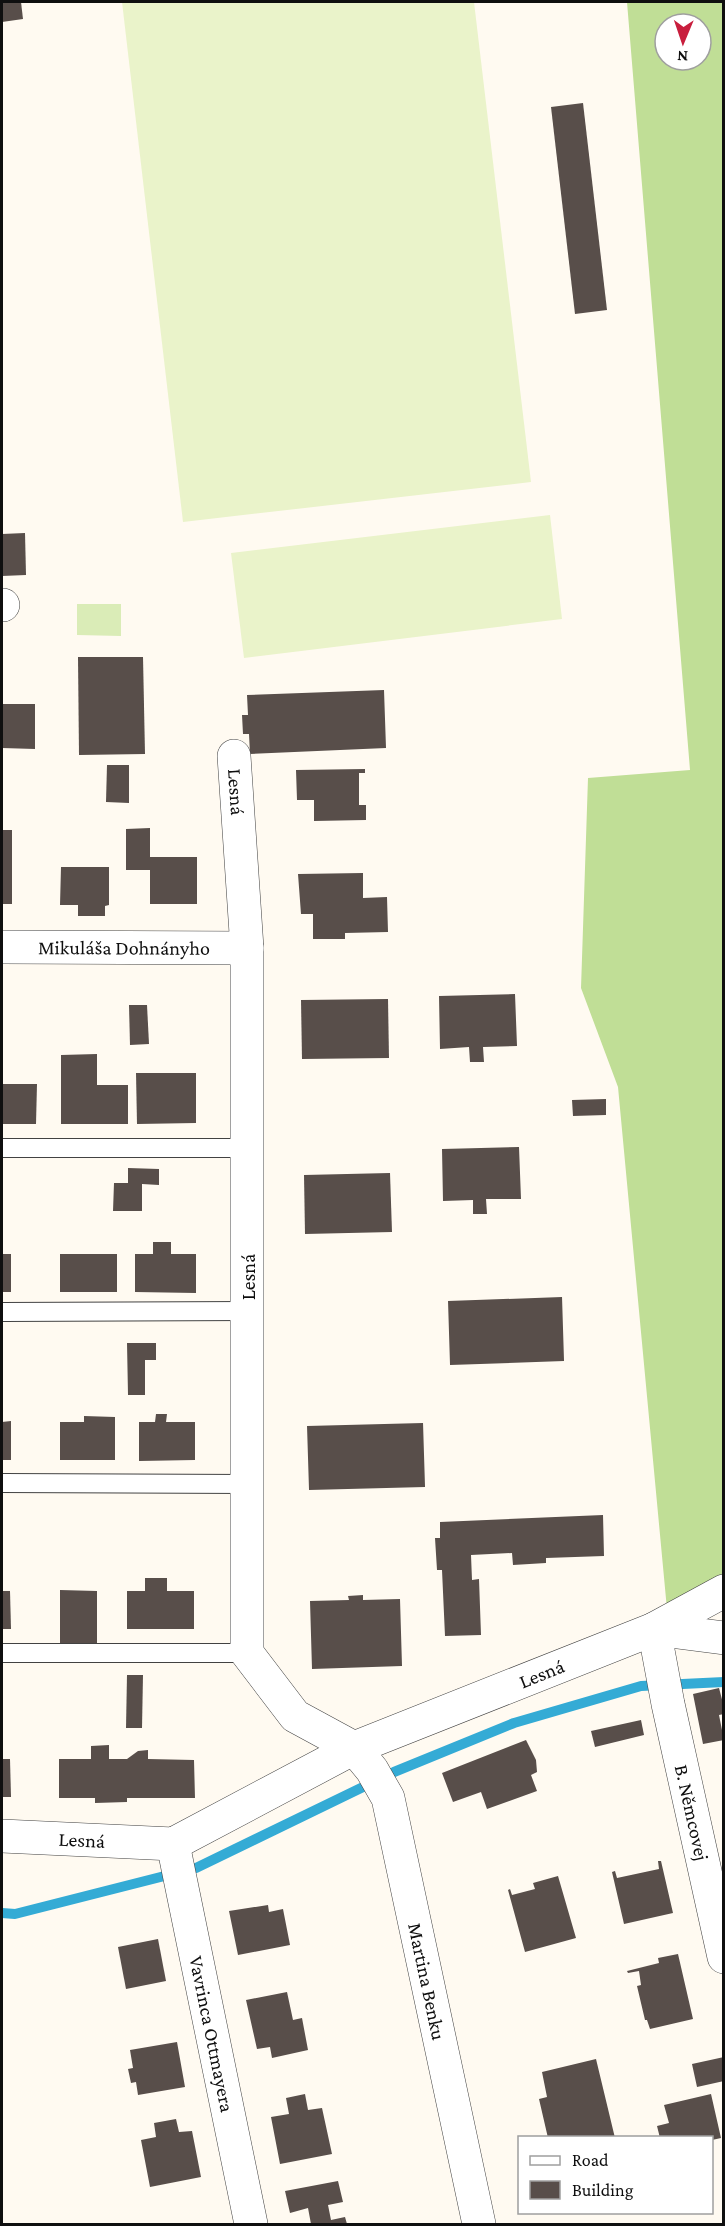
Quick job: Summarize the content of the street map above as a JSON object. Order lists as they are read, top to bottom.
{
  "streets": {
    "street": [
      "Lesná",
      "Mikuláša Dohnányho",
      "B. Němcovej",
      "Martina Benku",
      "Vavrinca Ottmayera"
    ]
  },
  "crossings": [
    ["Lesná", "Mikuláša Dohnányho"],
    ["Lesná", "B. Němcovej"],
    ["Lesná", "Martina Benku"],
    ["Lesná", "Vavrinca Ottmayera"]
  ],
  "legend": ["Road", "Building"],
  "north": "bottom"
}
